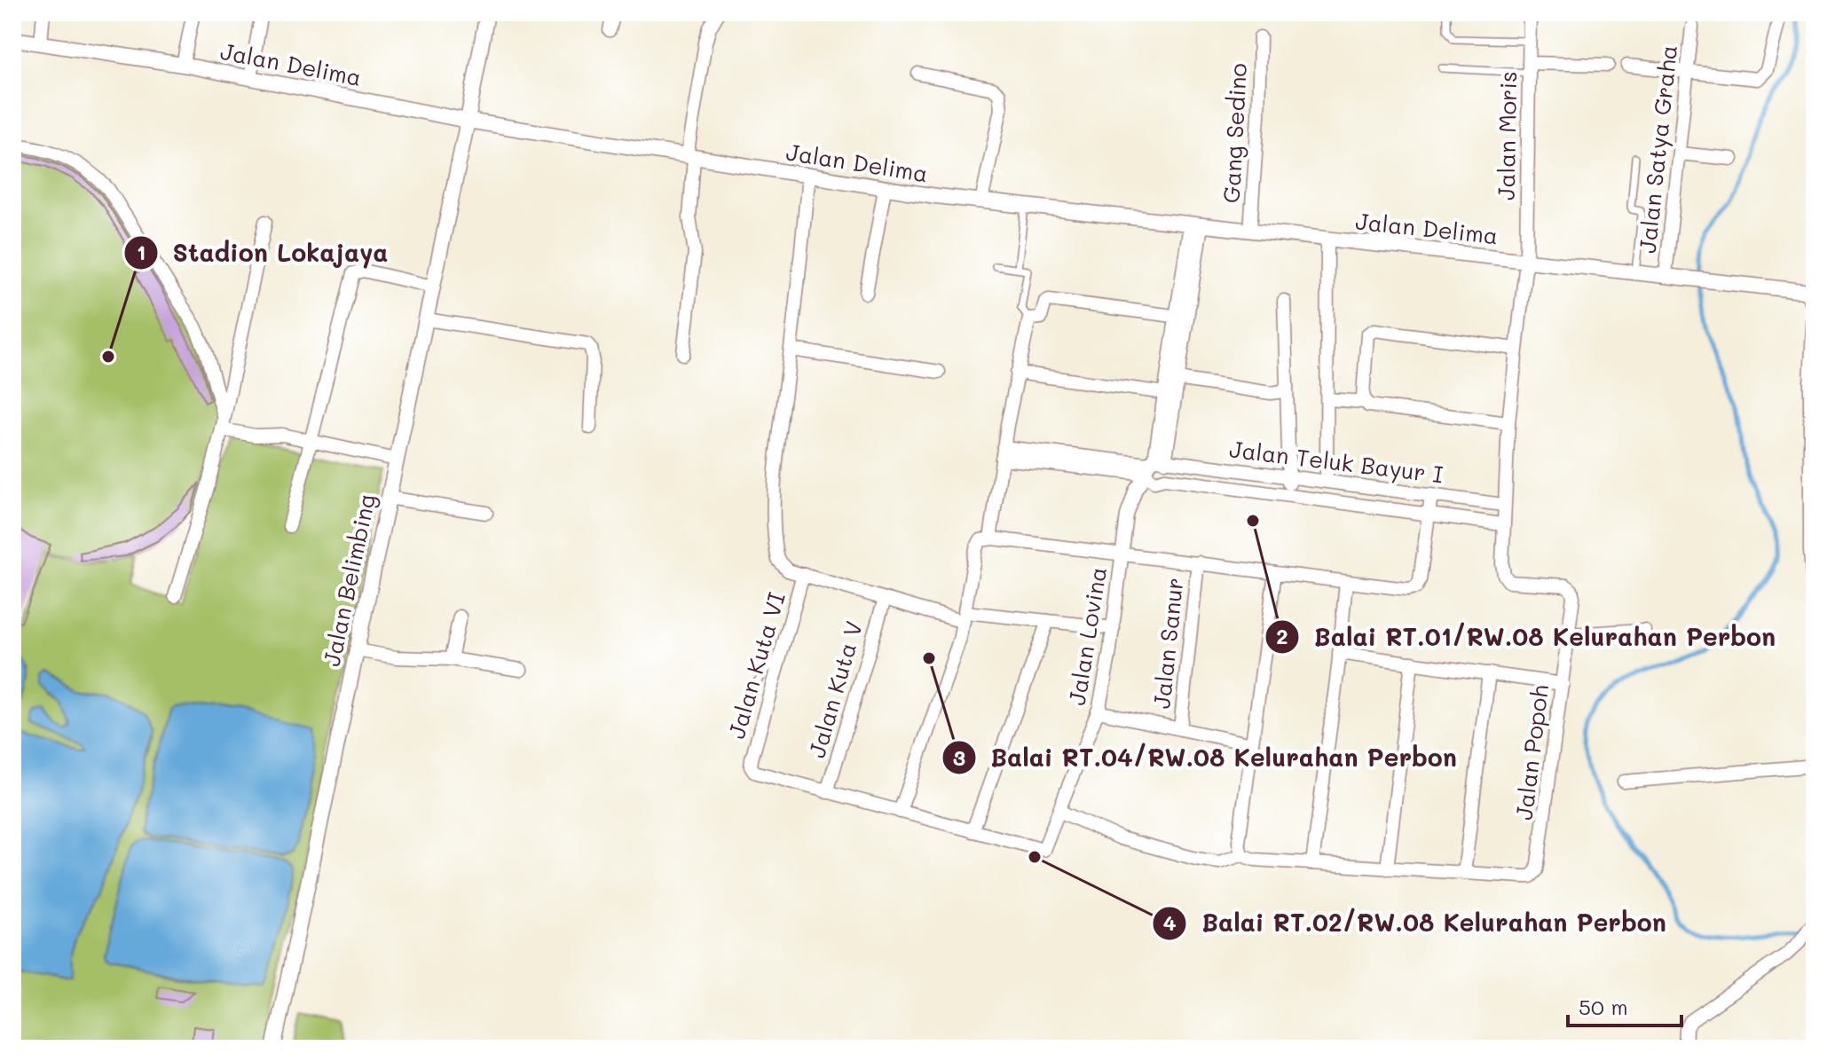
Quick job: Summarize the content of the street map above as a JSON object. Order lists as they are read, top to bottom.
{
  "streets": {
    "street": [
      "Jalan Delima",
      "Gang Sedino",
      "Jalan Moris",
      "Jalan Satya Graha",
      "Jalan Teluk Bayur I",
      "Jalan Belimbing",
      "Jalan Lovina",
      "Jalan Sanur",
      "Jalan Kuta VI",
      "Jalan Kuta V",
      "Jalan Popoh"
    ]
  },
  "crossings": [
    ["Jalan Delima", "Gang Sedino"],
    ["Jalan Delima", "Jalan Moris"],
    ["Jalan Delima", "Jalan Satya Graha"],
    ["Jalan Delima", "Jalan Belimbing"],
    ["Jalan Moris", "Jalan Teluk Bayur I"],
    ["Jalan Moris", "Jalan Popoh"],
    ["Jalan Teluk Bayur I", "Jalan Lovina"],
    ["Jalan Kuta VI", "Jalan Kuta V"]
  ],
  "places": [
    "Stadion Lokajaya",
    "Balai RT.01/RW.08 Kelurahan Perbon",
    "Balai RT.04/RW.08 Kelurahan Perbon",
    "Balai RT.02/RW.08 Kelurahan Perbon"
  ],
  "scale_bar": "50 m"
}
